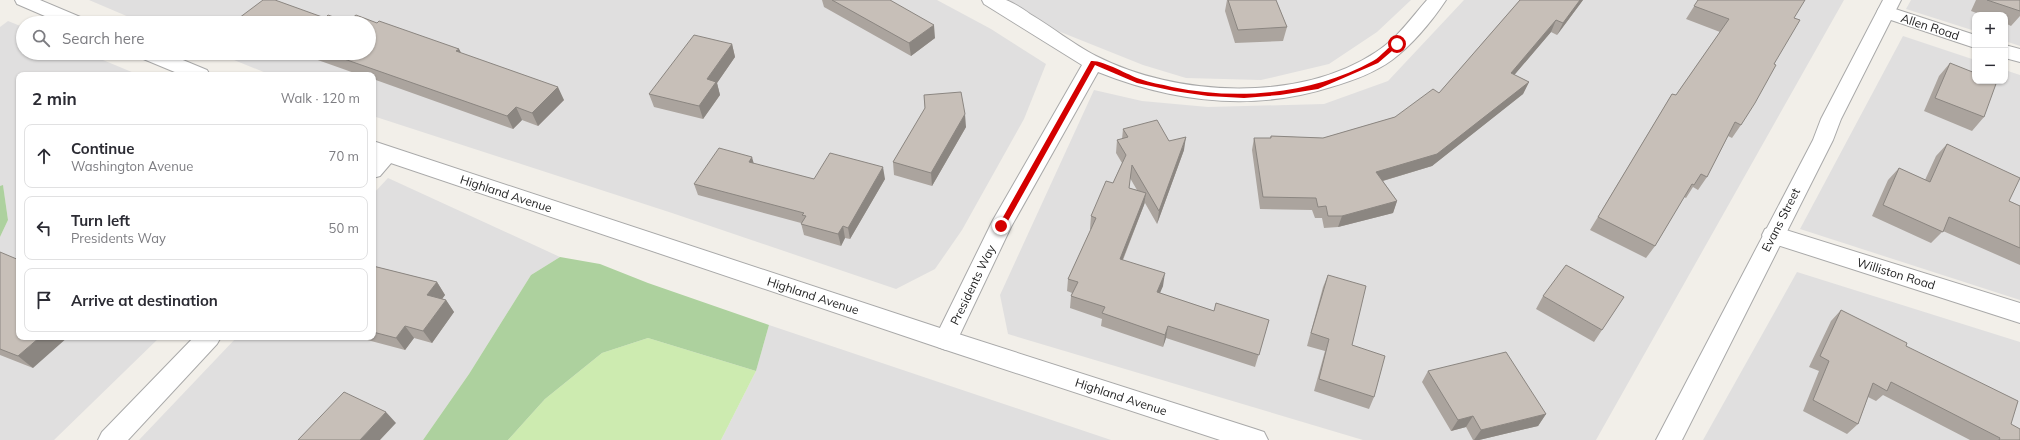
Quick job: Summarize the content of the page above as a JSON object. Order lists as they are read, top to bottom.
{
  "streets": {
    "street": [
      "Allen Road",
      "Highland Avenue",
      "Evans Street",
      "Williston Road",
      "Presidents Way"
    ]
  },
  "crossings": [
    ["Allen Road", "Evans Street"],
    ["Highland Avenue", "Presidents Way"],
    ["Evans Street", "Williston Road"]
  ],
  "page": {
    "map_buttons": ["+", "−"],
    "search": "Search here",
    "heading": ["2 min", "Walk · 120 m"],
    "list": [
      ["Continue", "Washington Avenue", "70 m"],
      ["Turn left", "Presidents Way", "50 m"],
      "Arrive at destination"
    ]
  }
}
